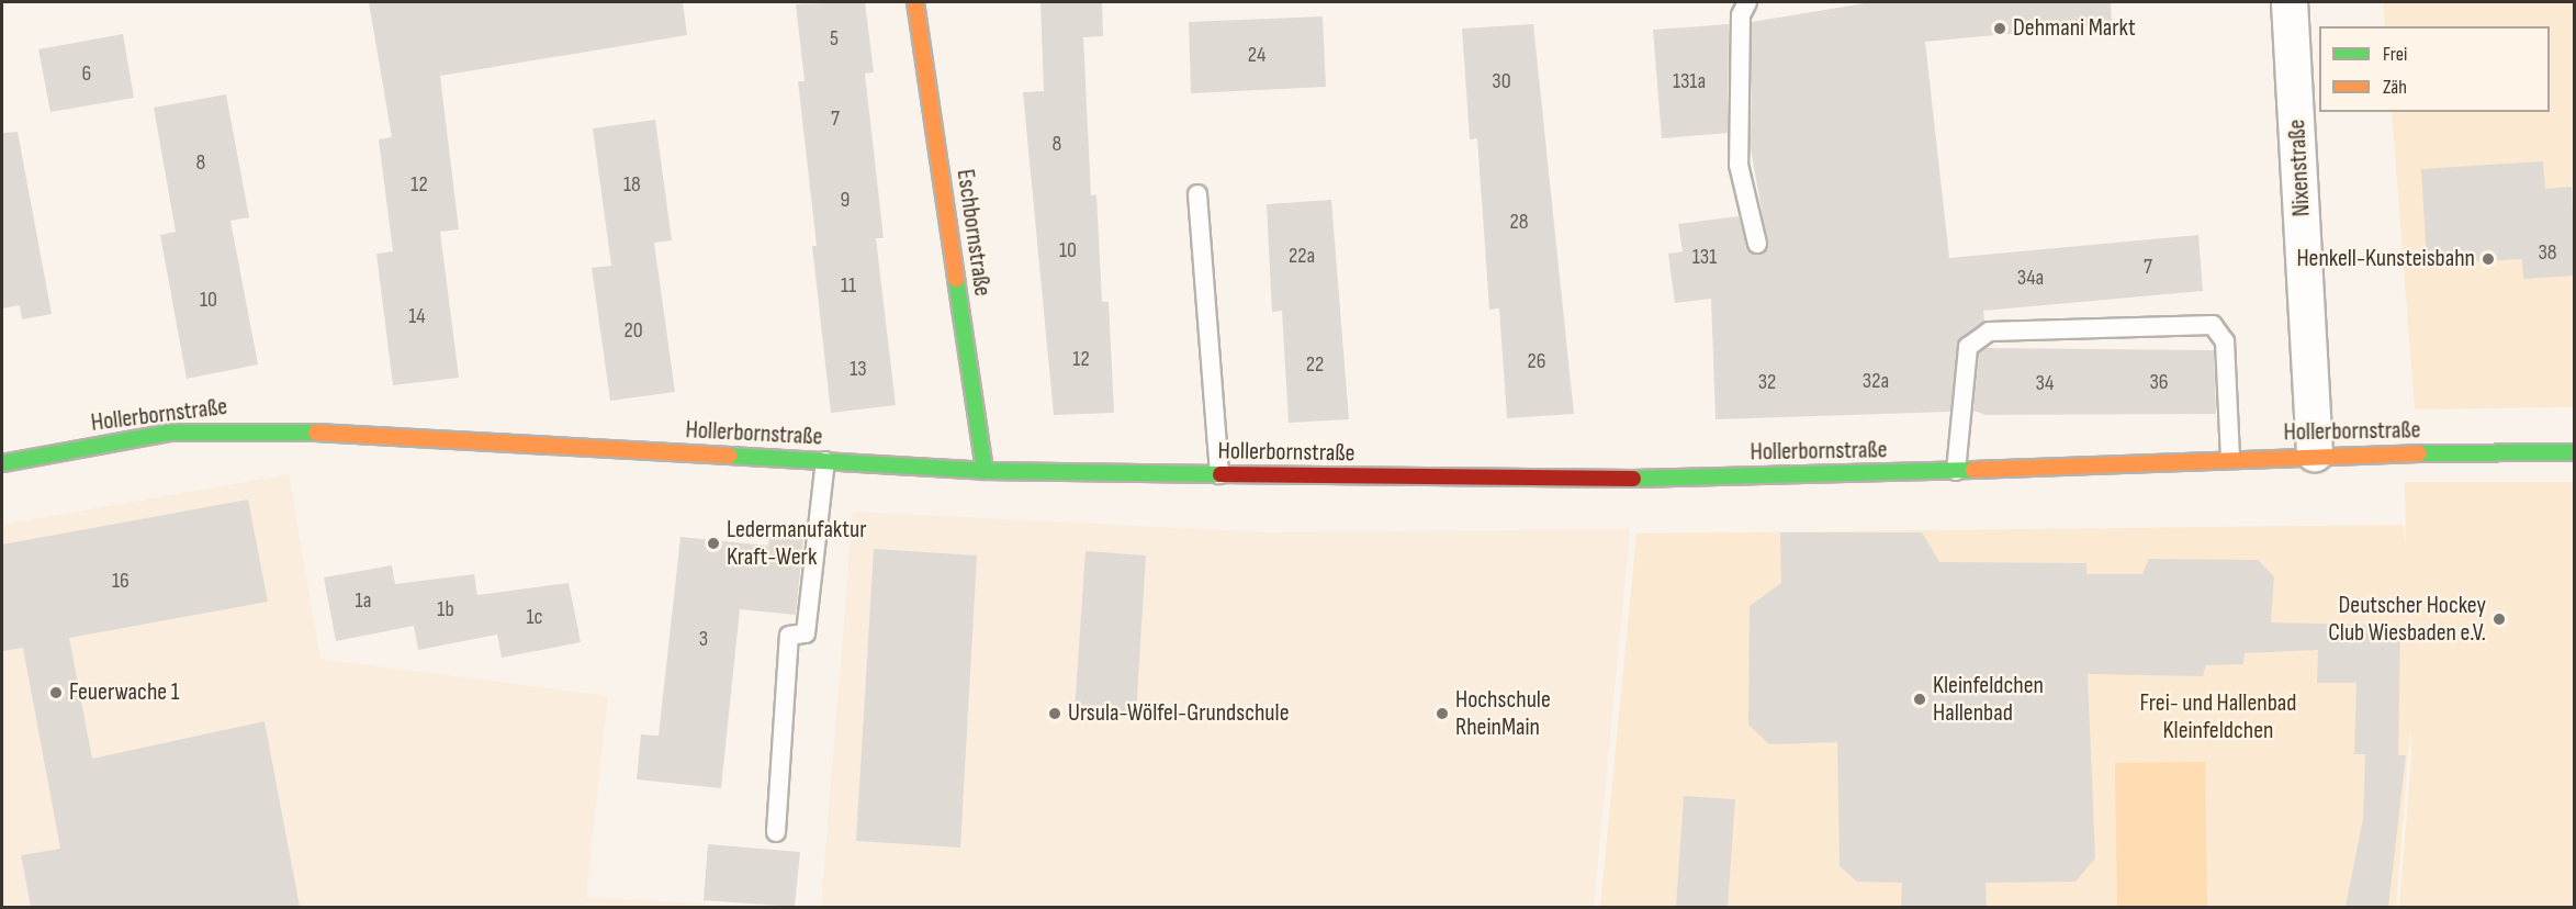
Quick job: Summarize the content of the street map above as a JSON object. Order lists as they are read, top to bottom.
{
  "streets": {
    "street": ["Nixenstraße", "Eschbornstraße", "Hollerbornstraße"]
  },
  "crossings": [
    ["Nixenstraße", "Hollerbornstraße"],
    ["Eschbornstraße", "Hollerbornstraße"]
  ],
  "parks": ["Frei- und Hallenbad Kleinfeldchen"],
  "places": [
    "Dehmani Markt",
    "Henkell-Kunsteisbahn",
    "Ledermanufaktur Kraft-Werk",
    "Deutscher Hockey Club Wiesbaden e.V.",
    "Feuerwache 1",
    "Kleinfeldchen Hallenbad",
    "Ursula-Wölfel-Grundschule",
    "Hochschule RheinMain"
  ],
  "house_numbers": [
    "5",
    "24",
    "6",
    "30",
    "131a",
    "7",
    "8",
    "8",
    "12",
    "18",
    "9",
    "28",
    "10",
    "38",
    "22a",
    "131",
    "7",
    "34a",
    "11",
    "10",
    "14",
    "20",
    "12",
    "26",
    "22",
    "13",
    "32a",
    "32",
    "36",
    "34",
    "16",
    "1a",
    "1b",
    "1c",
    "3"
  ],
  "legend": ["Frei", "Zäh"]
}
